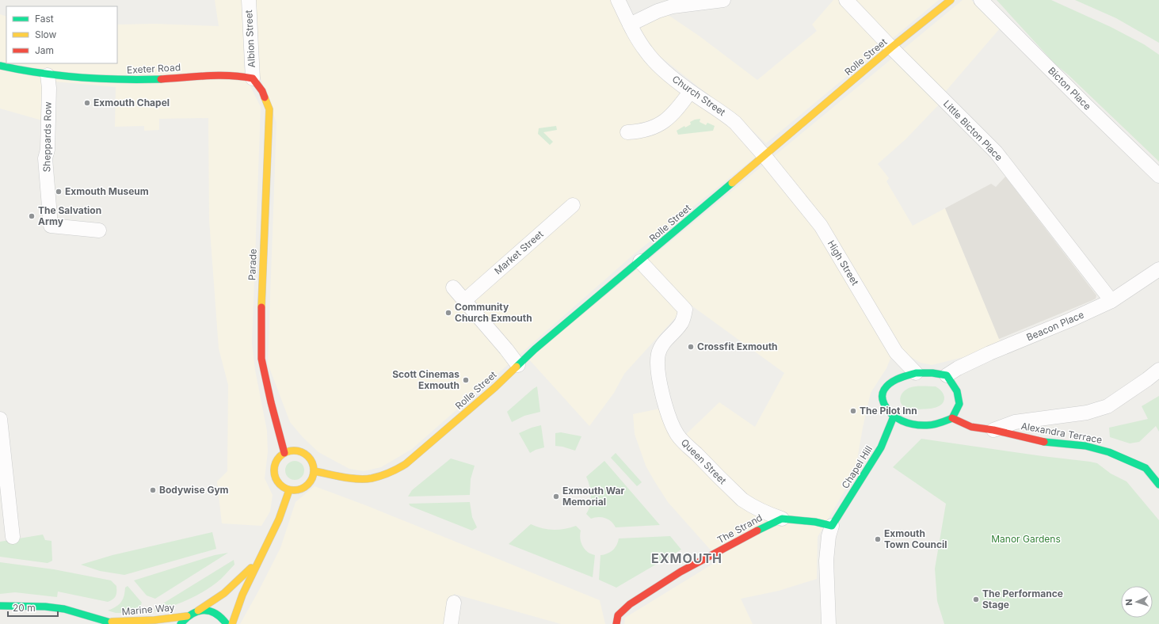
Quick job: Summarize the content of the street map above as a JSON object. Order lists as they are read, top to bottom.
{
  "streets": {
    "main road": [
      "Rolle Street",
      "Exeter Road",
      "Parade",
      "Alexandra Terrace",
      "Chapel Hill",
      "The Strand",
      "Marine Way"
    ],
    "street": [
      "Albion Street",
      "Bicton Place",
      "Church Street",
      "Little Bicton Place",
      "Sheppards Row",
      "Market Street",
      "High Street",
      "Beacon Place",
      "Queen Street"
    ]
  },
  "crossings": [
    ["Albion Street", "Exeter Road"],
    ["Albion Street", "Parade"],
    ["Rolle Street", "Church Street"],
    ["Rolle Street", "Little Bicton Place"],
    ["Rolle Street", "High Street"],
    ["Rolle Street", "Parade"],
    ["Rolle Street", "Queen Street"],
    ["Exeter Road", "Sheppards Row"],
    ["Exeter Road", "Parade"],
    ["Church Street", "High Street"],
    ["Little Bicton Place", "Beacon Place"],
    ["High Street", "Beacon Place"],
    ["High Street", "Alexandra Terrace"],
    ["High Street", "Chapel Hill"],
    ["Beacon Place", "Alexandra Terrace"],
    ["Beacon Place", "Chapel Hill"],
    ["Alexandra Terrace", "Chapel Hill"],
    ["Queen Street", "The Strand"],
    ["Chapel Hill", "The Strand"]
  ],
  "districts": ["EXMOUTH"],
  "parks": ["Manor Gardens"],
  "places": [
    "Exmouth Chapel",
    "Exmouth Museum",
    "The Salvation Army",
    "Community Church Exmouth",
    "Crossfit Exmouth",
    "Scott Cinemas Exmouth",
    "The Pilot Inn",
    "Bodywise Gym",
    "Exmouth War Memorial",
    "Exmouth Town Council",
    "The Performance Stage"
  ],
  "legend": ["Fast", "Slow", "Jam"],
  "scale_bar": "20 m",
  "north": "left"
}
